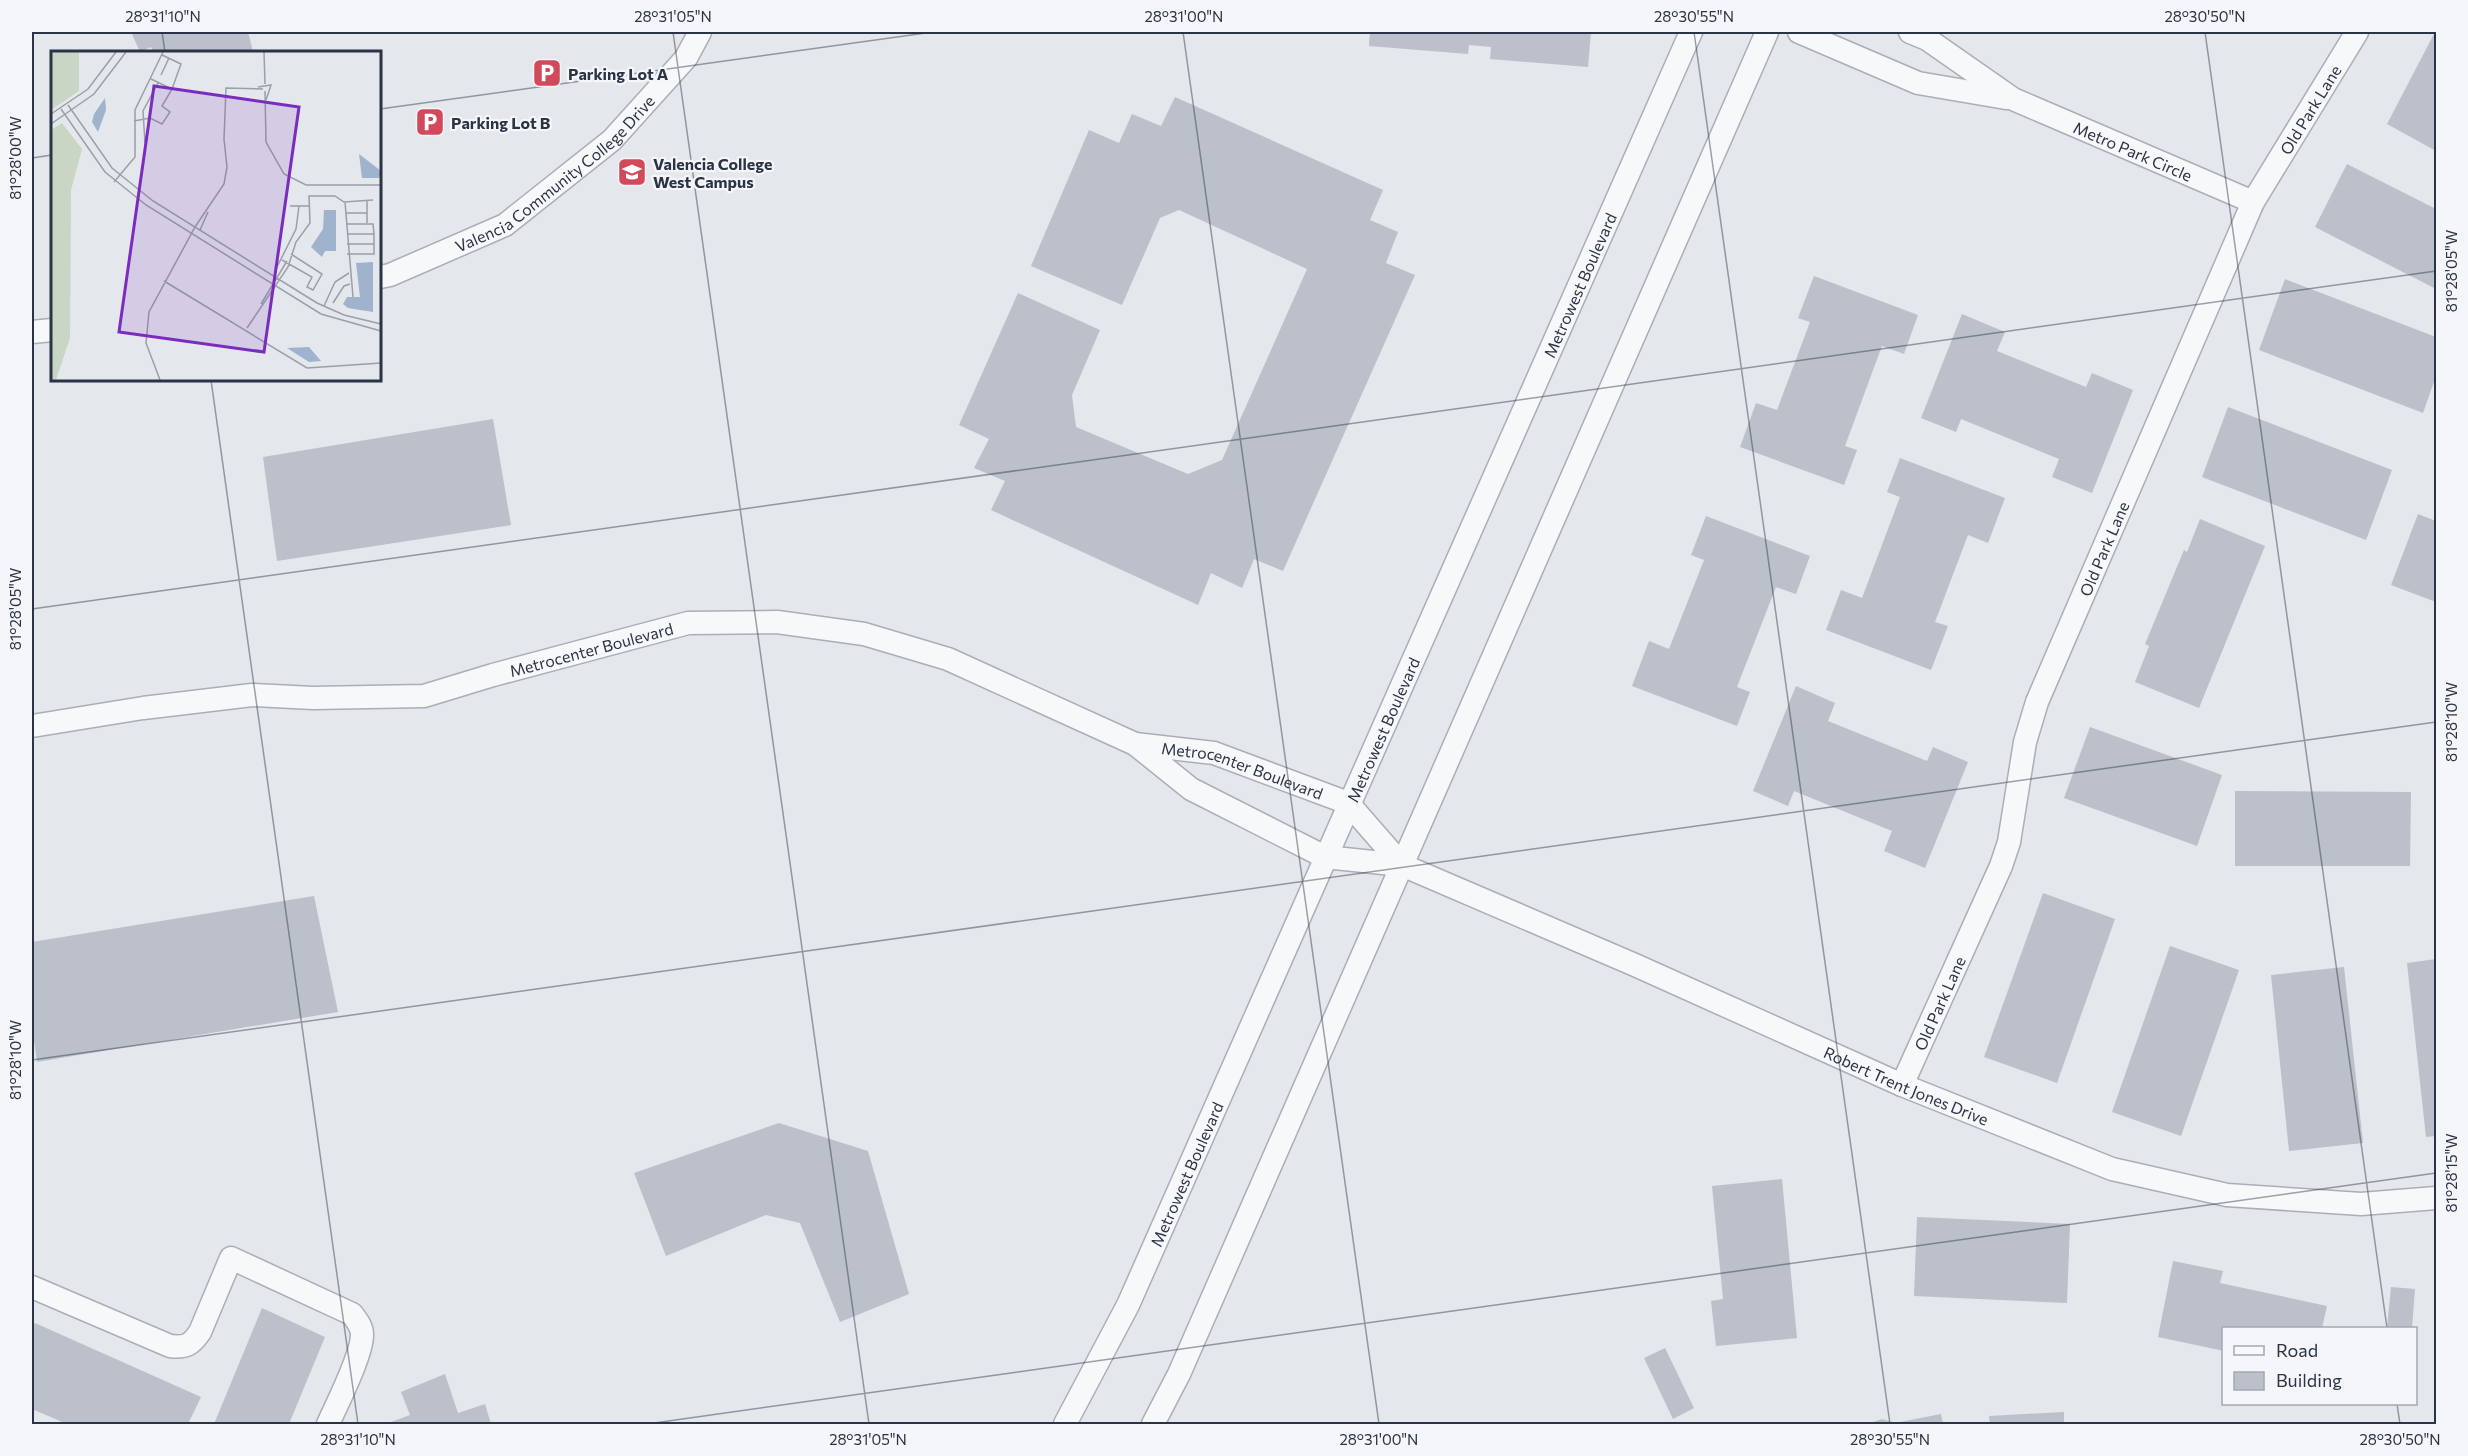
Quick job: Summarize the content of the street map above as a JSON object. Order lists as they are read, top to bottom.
{
  "streets": {
    "street": [
      "Old Park Lane",
      "Metro Park Circle",
      "Valencia Community College Drive",
      "Metrowest Boulevard",
      "Metrocenter Boulevard",
      "Robert Trent Jones Drive"
    ]
  },
  "crossings": [
    ["Old Park Lane", "Metro Park Circle"],
    ["Old Park Lane", "Robert Trent Jones Drive"],
    ["Metrowest Boulevard", "Metrocenter Boulevard"],
    ["Metrowest Boulevard", "Robert Trent Jones Drive"],
    ["Metrocenter Boulevard", "Robert Trent Jones Drive"]
  ],
  "places": {
    "parking": ["Parking Lot A", "Parking Lot B"],
    "school or university": ["Valencia College West Campus"]
  },
  "legend": ["Road", "Building"],
  "coordinates": [
    "28°31'10\"N",
    "28°31'05\"N",
    "28°31'00\"N",
    "28°30'55\"N",
    "28°30'50\"N",
    "81°28'00\"W",
    "81°28'05\"W",
    "81°28'10\"W",
    "81°28'15\"W"
  ]
}
